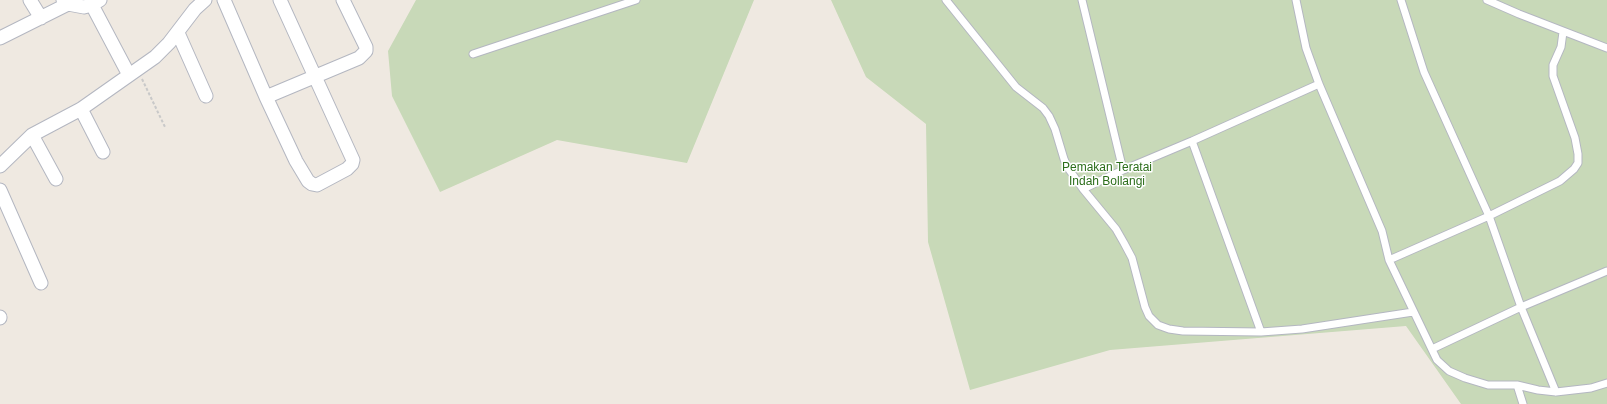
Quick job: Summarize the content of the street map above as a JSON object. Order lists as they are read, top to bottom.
{
  "parks": ["Pemakan Teratai Indah Bollangi"]
}
